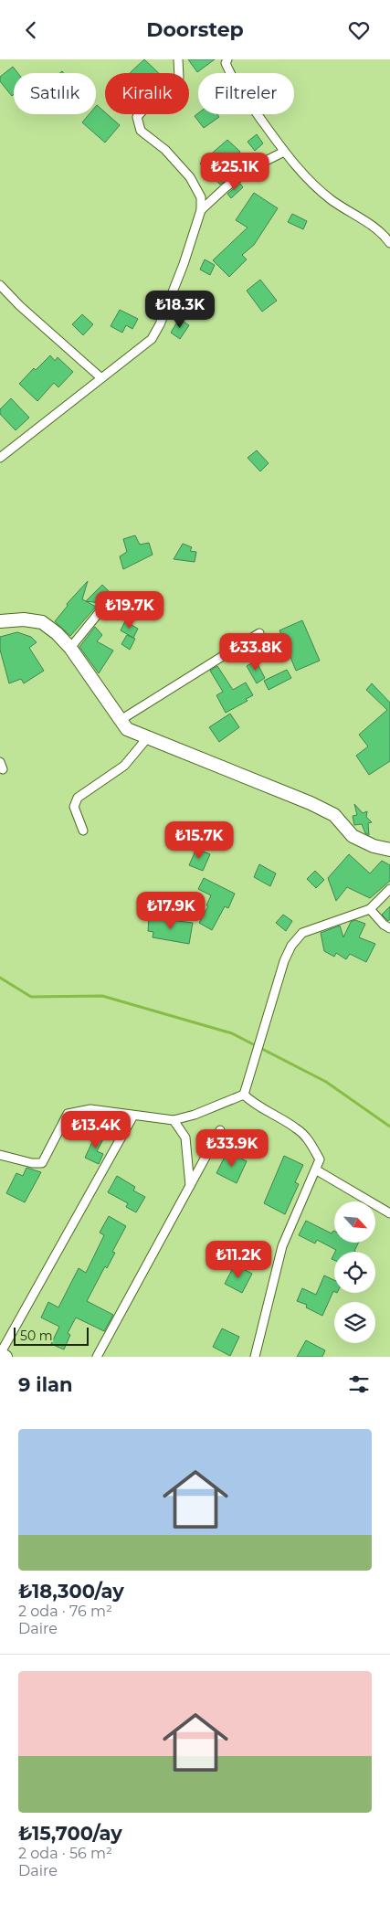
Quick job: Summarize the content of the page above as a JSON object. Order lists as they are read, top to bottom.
{
  "scale_bar": "50 m",
  "north": "bottom right",
  "page": {
    "header": "Doorstep",
    "chip": ["Satılık", "Kiralık", "Filtreler"],
    "price": [
      "₺25.1K",
      "₺18.3K",
      "₺19.7K",
      "₺33.8K",
      "₺15.7K",
      "₺17.9K",
      "₺13.4K",
      "₺33.9K",
      "₺11.2K"
    ],
    "scale": "50 m",
    "heading": "9 ilan",
    "list": [
      {
        "name": "₺18,300/ay",
        "note": "2 oda · 76 m² · Daire"
      },
      {
        "name": "₺15,700/ay",
        "note": "2 oda · 56 m² · Daire"
      }
    ]
  }
}
